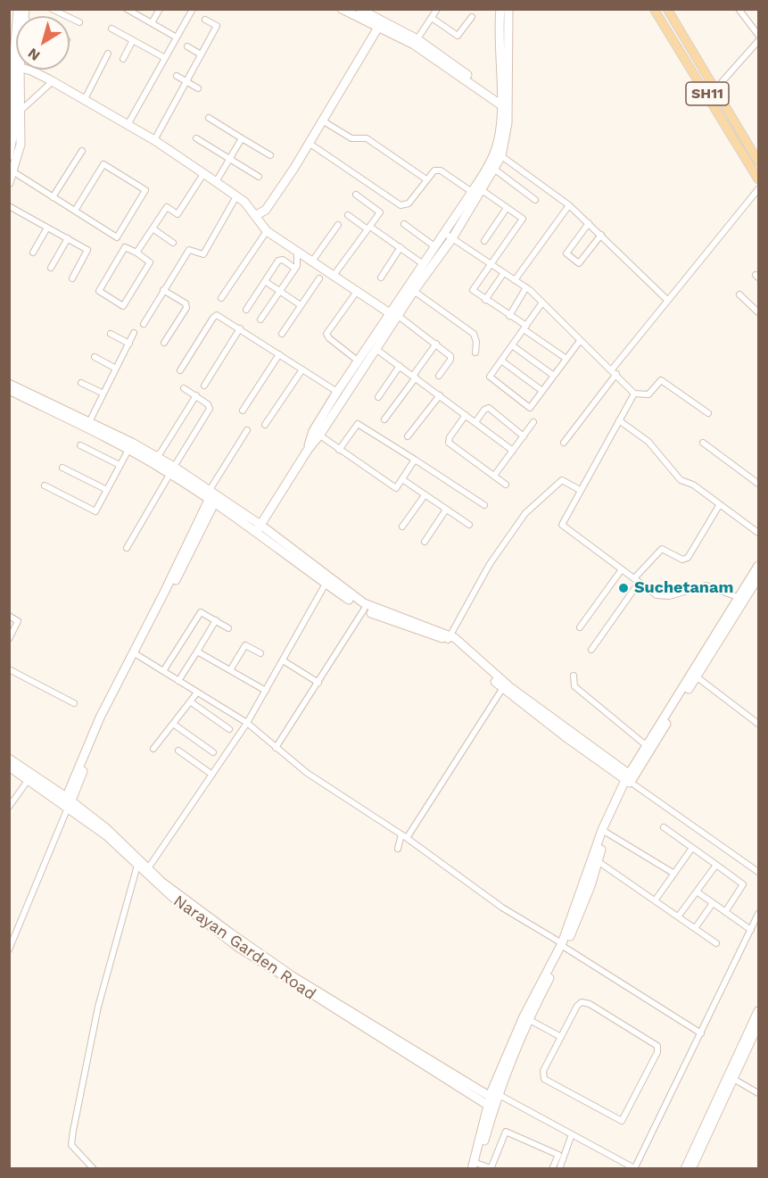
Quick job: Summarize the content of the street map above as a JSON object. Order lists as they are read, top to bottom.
{
  "streets": {
    "main road": ["SH11"],
    "street": ["Narayan Garden Road"]
  },
  "places": ["Suchetanam"],
  "north": "bottom left"
}
